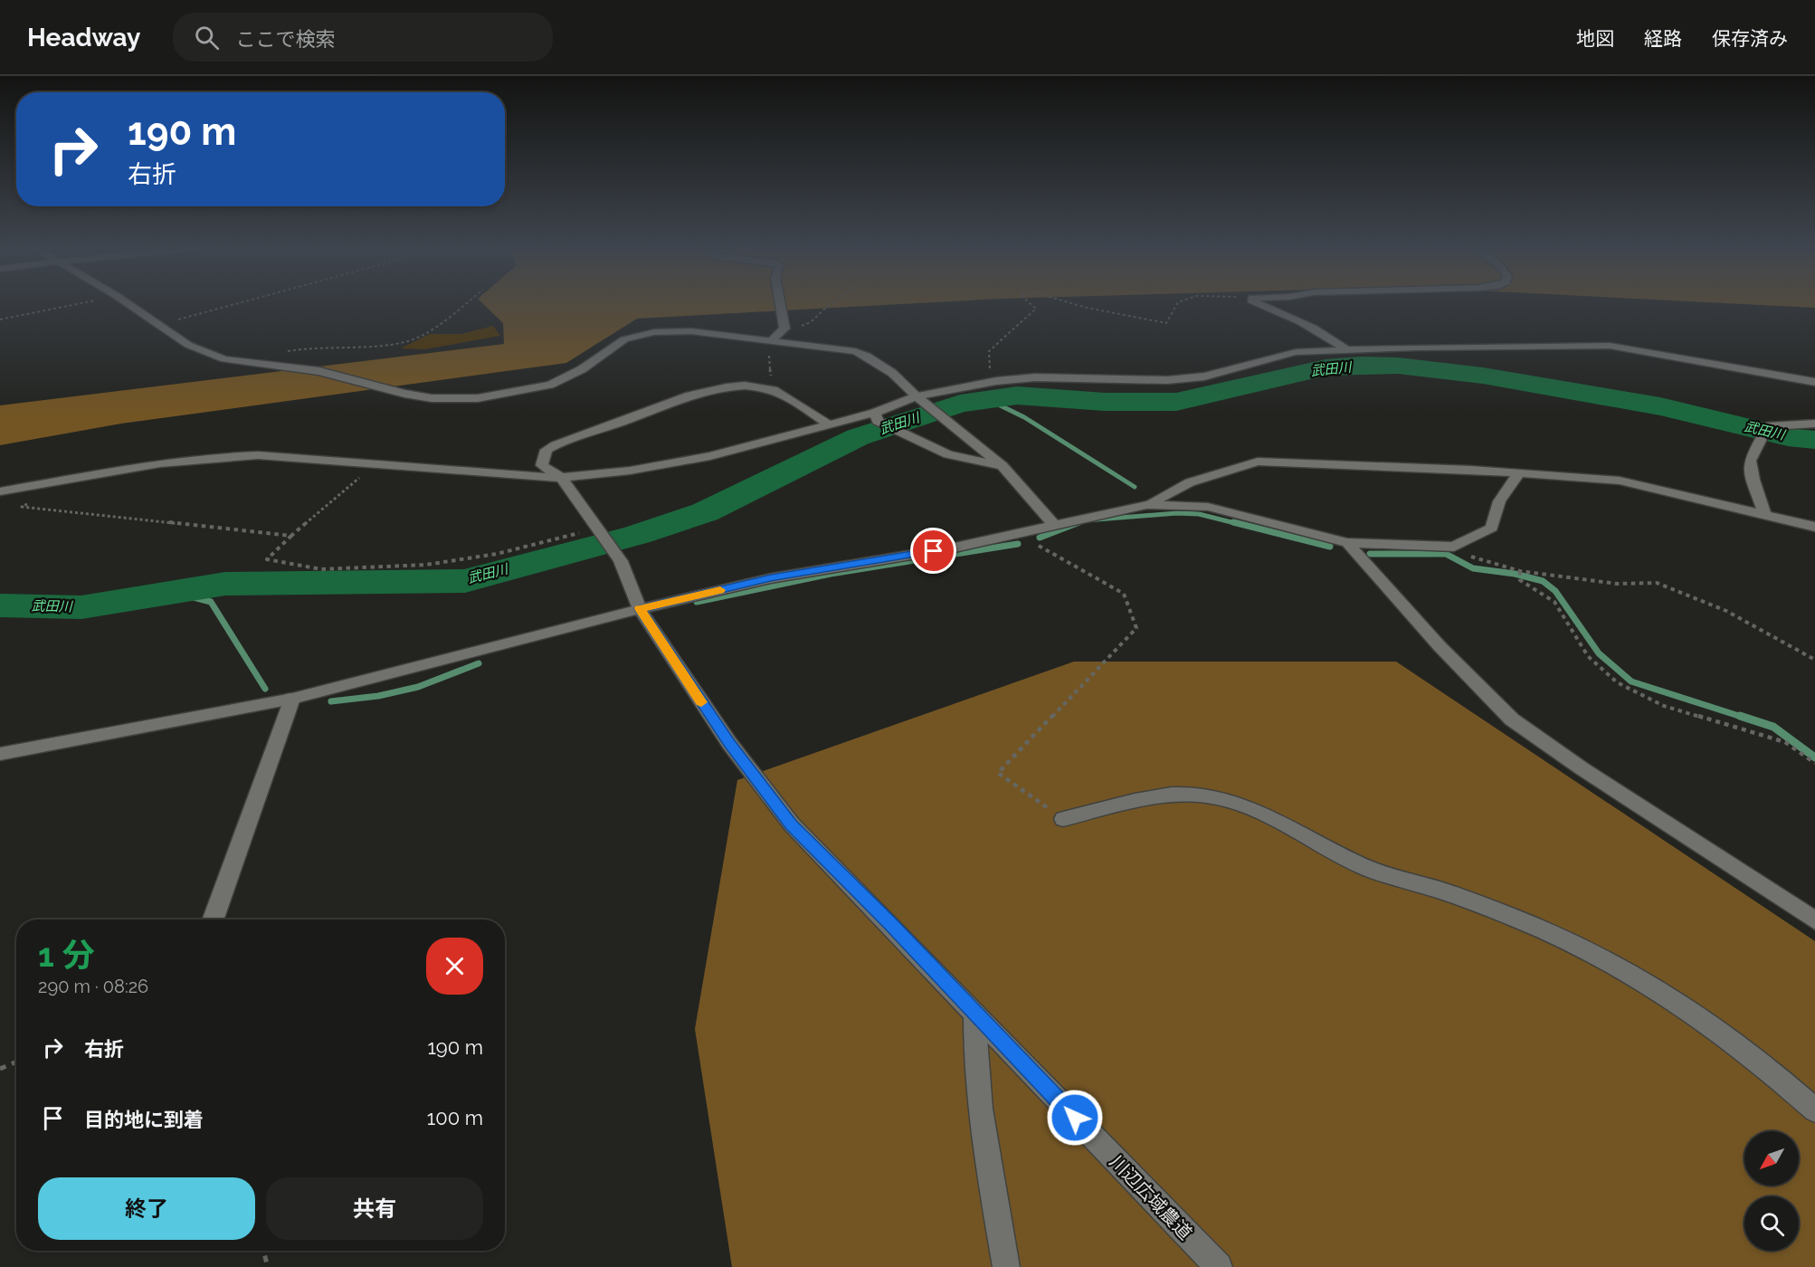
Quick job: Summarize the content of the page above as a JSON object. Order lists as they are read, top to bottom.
{
  "streets": {
    "street": ["川辺広域農道"]
  },
  "water": ["武田川"],
  "north": "bottom left",
  "page": {
    "header": "Headway",
    "search": "ここで検索",
    "nav": ["地図", "経路", "保存済み"],
    "turn": ["190 m", "右折"],
    "heading": ["1 分", "290 m · 08:26"],
    "list": [
      {
        "name": "右折",
        "value": "190 m"
      },
      {
        "name": "目的地に到着",
        "value": "100 m"
      }
    ],
    "buttons": ["終了", "共有"]
  }
}
